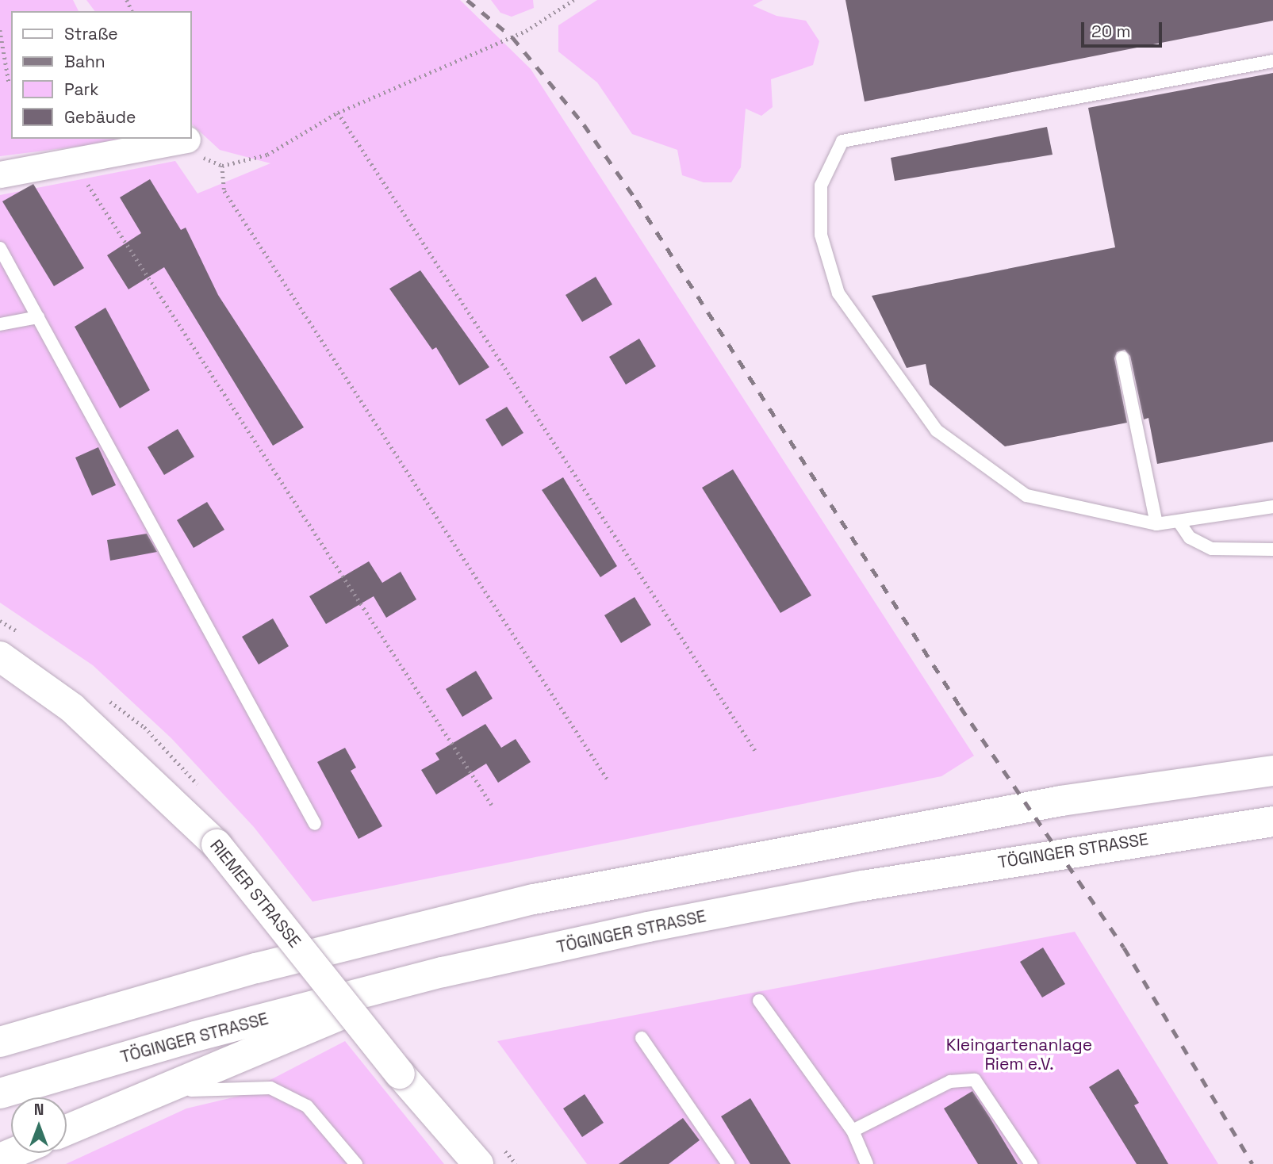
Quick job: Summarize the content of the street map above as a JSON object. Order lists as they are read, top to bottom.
{
  "streets": {
    "main road": ["TÖGINGER STRASSE", "RIEMER STRASSE"]
  },
  "parks": ["Kleingartenanlage Riem e.V."],
  "legend": [
    "Straße",
    "Bahn",
    "Park",
    "Gebäude"
  ],
  "scale_bar": "20 m",
  "north": "top"
}
